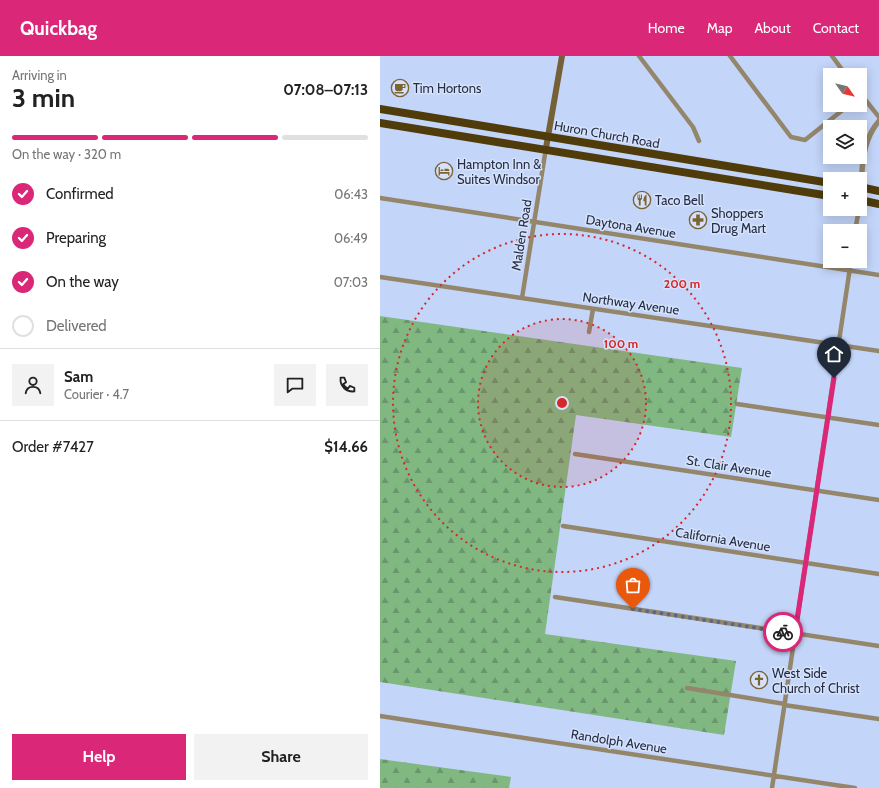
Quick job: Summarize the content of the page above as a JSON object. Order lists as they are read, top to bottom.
{
  "streets": {
    "highway": ["Huron Church Road"],
    "main road": ["Malden Road"],
    "street": [
      "Daytona Avenue",
      "Northway Avenue",
      "St. Clair Avenue",
      "California Avenue",
      "Randolph Avenue"
    ]
  },
  "crossings": [
    ["Huron Church Road", "Malden Road"],
    ["Daytona Avenue", "Malden Road"],
    ["Malden Road", "Northway Avenue"]
  ],
  "places": {
    "cafe": ["Tim Hortons"],
    "hotel": ["Hampton Inn & Suites Windsor"],
    "restaurant": ["Taco Bell"],
    "pharmacy": ["Shoppers Drug Mart"],
    "church": ["West Side Church of Christ"]
  },
  "north": "bottom right",
  "page": {
    "header": "Quickbag",
    "nav": [
      "Home",
      "Map",
      "About",
      "Contact"
    ],
    "heading": ["3 min", "Arriving in", "07:08–07:13"],
    "panel": [
      "Sam",
      "Courier · 4.7",
      "Order #7427",
      "$14.66"
    ],
    "map_buttons": ["+", "−"],
    "bar": "On the way · 320 m",
    "list": [
      ["Confirmed", "06:43"],
      ["Preparing", "06:49"],
      ["On the way", "07:03"],
      "Delivered"
    ],
    "buttons": ["Help", "Share"]
  },
  "rings": ["200 m", "100 m"]
}
